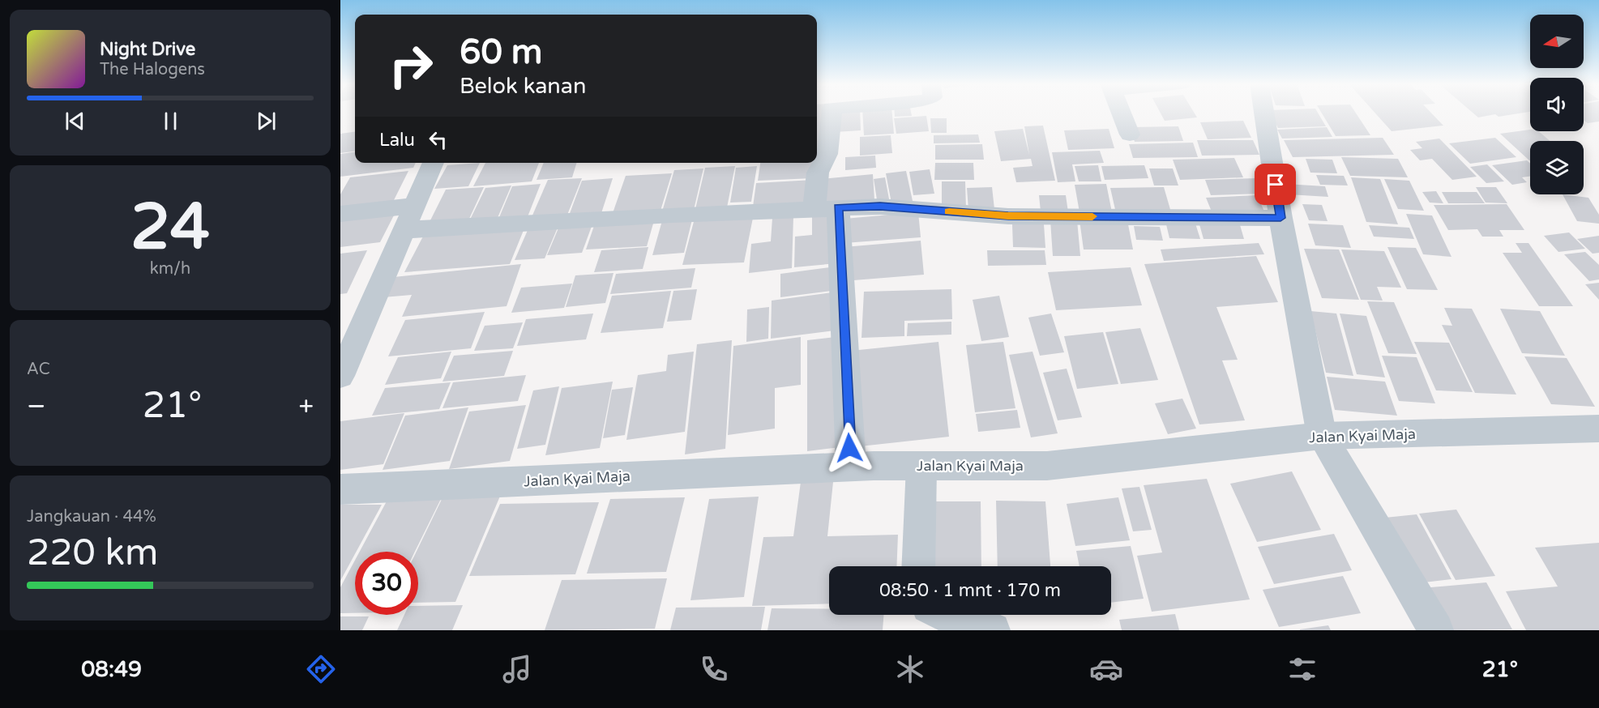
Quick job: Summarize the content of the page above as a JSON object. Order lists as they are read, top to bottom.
{
  "streets": {
    "street": ["Jalan Kyai Maja"]
  },
  "north": "left",
  "page": {
    "turn": ["60 m", "Belok kanan"],
    "song": ["Night Drive", "The Halogens"],
    "then": "Lalu",
    "tile": [
      ["24", "km/h"],
      "AC",
      ["Jangkauan · 44%", "220 km"]
    ],
    "heat": ["−", "21°", "+"],
    "limit": "30",
    "trip": "08:50 · 1 mnt · 170 m",
    "tabs": ["08:49", "21°"]
  }
}
